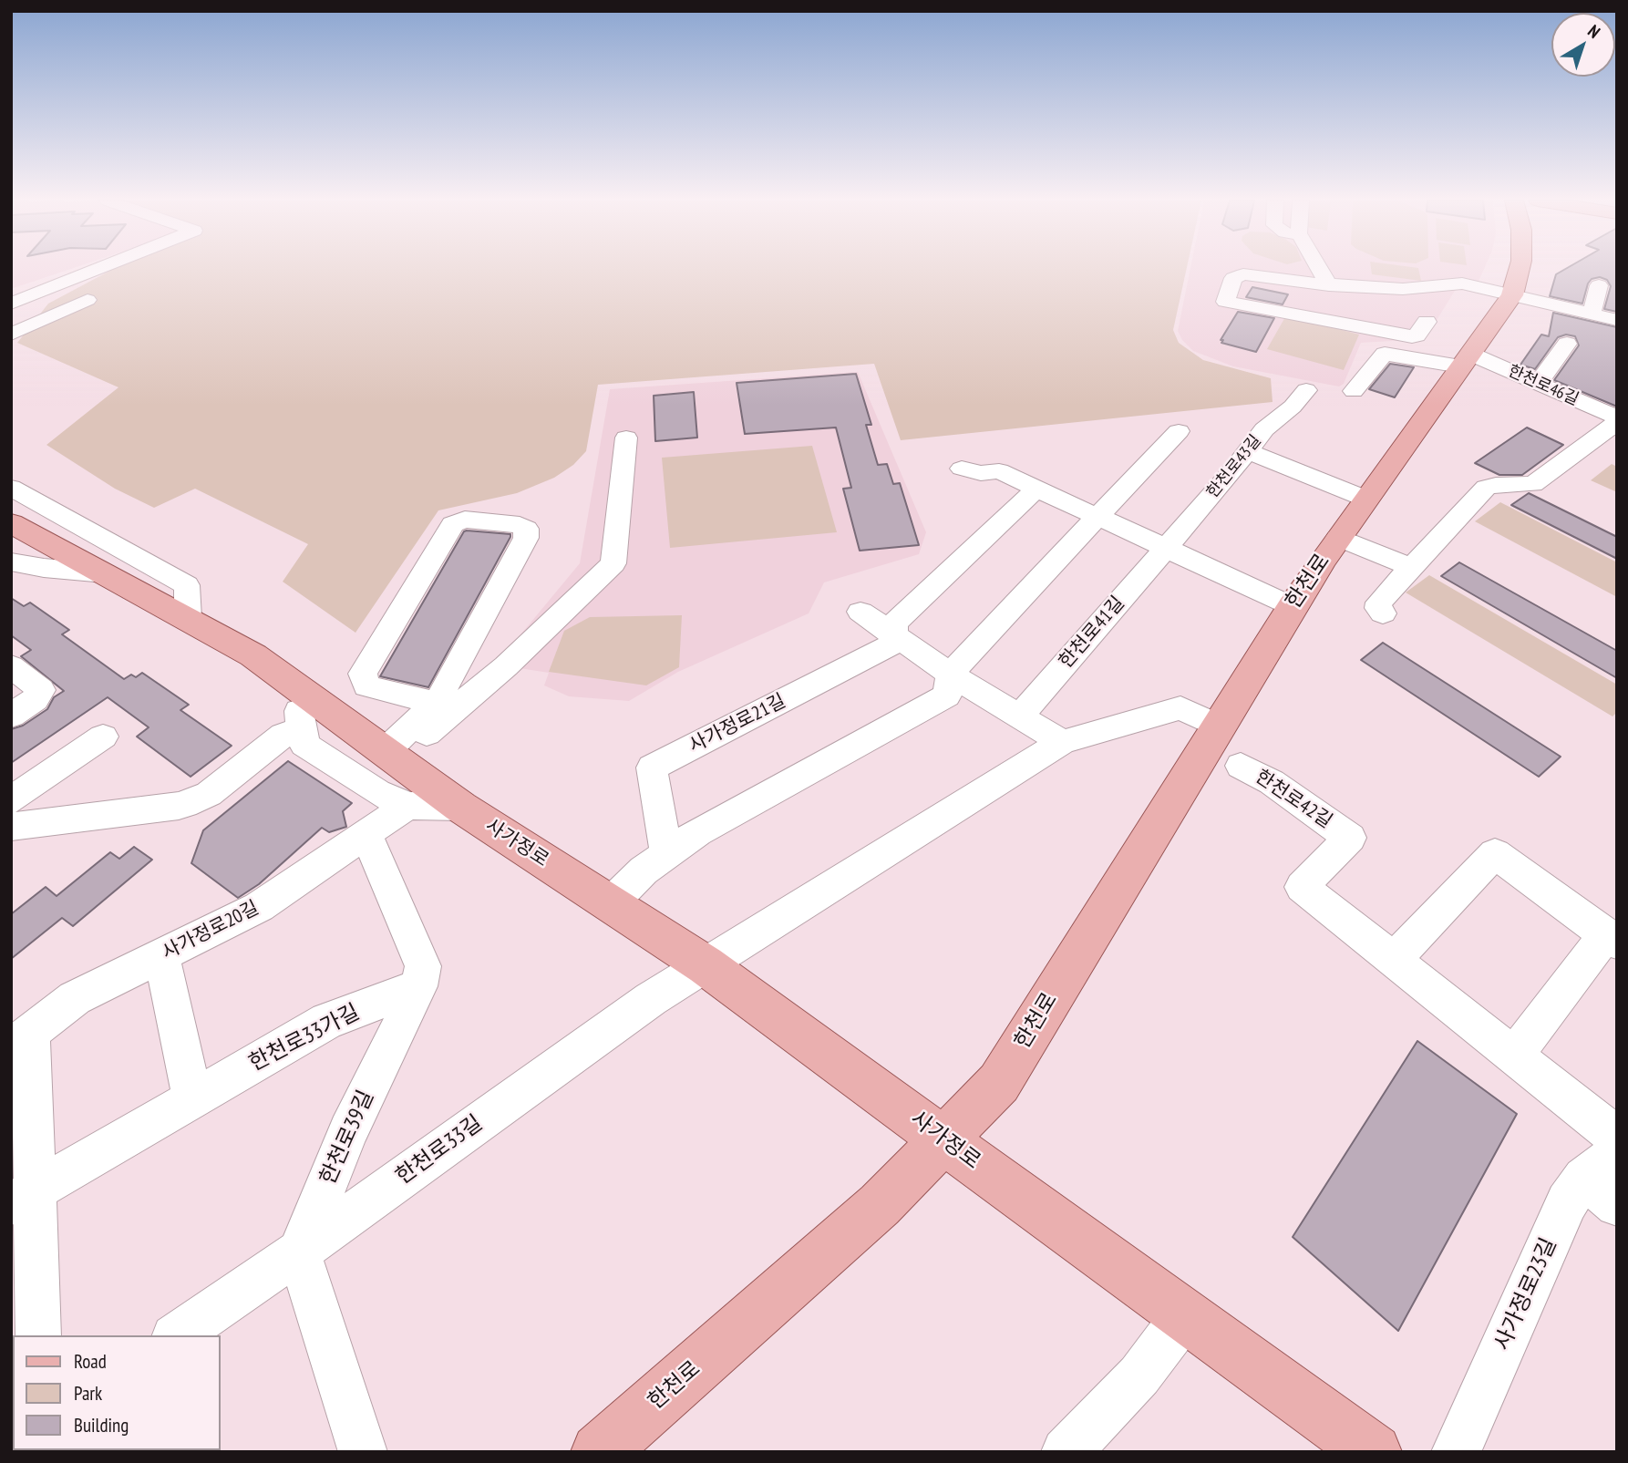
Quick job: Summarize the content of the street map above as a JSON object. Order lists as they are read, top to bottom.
{
  "streets": {
    "main road": ["한천로", "사가정로"],
    "street": [
      "한천로46길",
      "한천로43길",
      "한천로41길",
      "사가정로21길",
      "한천로42길",
      "사가정로20길",
      "한천로33가길",
      "한천로39길",
      "한천로33길",
      "사가정로23길"
    ]
  },
  "crossings": [
    ["한천로46길", "한천로"],
    ["한천로43길", "한천로41길"],
    ["한천로", "사가정로"],
    ["사가정로", "한천로33길"],
    ["사가정로20길", "한천로39길"],
    ["한천로33가길", "한천로39길"],
    ["한천로39길", "한천로33길"]
  ],
  "legend": ["Road", "Park", "Building"],
  "north": "top right"
}
